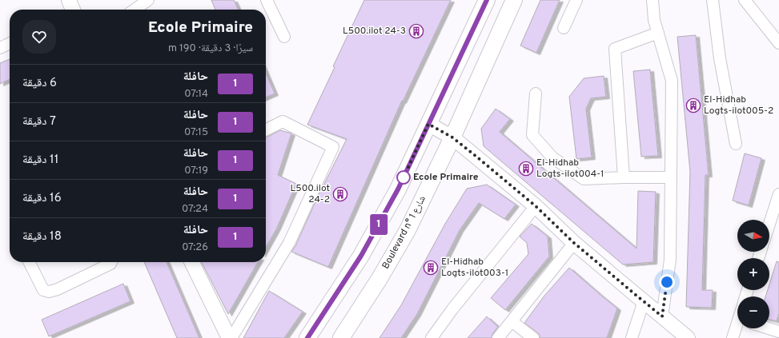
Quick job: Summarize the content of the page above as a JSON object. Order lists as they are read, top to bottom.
{
  "streets": {
    "main road": ["Boulevard n° شارع 1"]
  },
  "places": {
    "building": [
      "L500.ilot 24-3",
      "El-Hidhab Logts-ilot005-2",
      "El-Hidhab Logts-ilot004-1",
      "L500.ilot 24-2",
      "El-Hidhab Logts-ilot003-1"
    ],
    "other": ["Ecole Primaire"]
  },
  "lines": ["bus line 1"],
  "north": "right",
  "page": {
    "on_map": "1",
    "heading": ["Ecole Primaire", "سيرًا · 3 دقيقة · 190 m"],
    "list": [
      {
        "mark": "1",
        "name": "حافلة",
        "note": "07:14",
        "value": "6 دقيقة"
      },
      {
        "mark": "1",
        "name": "حافلة",
        "note": "07:15",
        "value": "7 دقيقة"
      },
      {
        "mark": "1",
        "name": "حافلة",
        "note": "07:19",
        "value": "11 دقيقة"
      },
      {
        "mark": "1",
        "name": "حافلة",
        "note": "07:24",
        "value": "16 دقيقة"
      },
      {
        "mark": "1",
        "name": "حافلة",
        "note": "07:26",
        "value": "18 دقيقة"
      }
    ],
    "map_buttons": ["+", "−"]
  }
}
